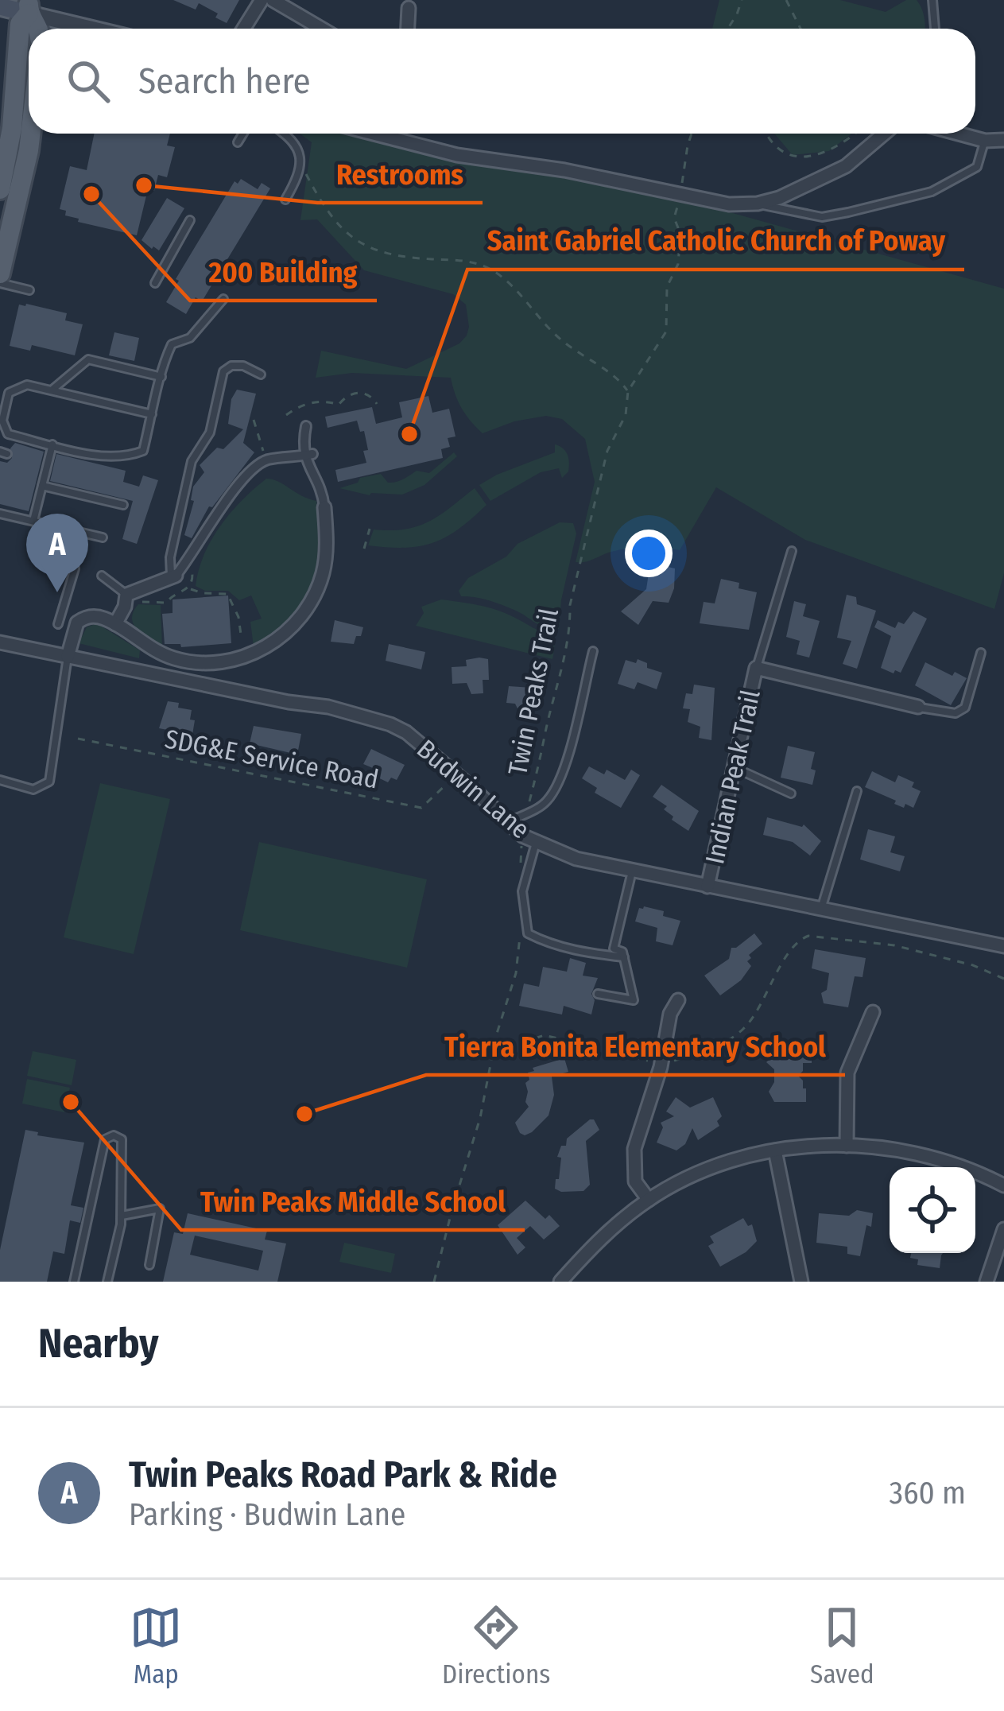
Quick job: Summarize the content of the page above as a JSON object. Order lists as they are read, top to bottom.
{
  "streets": {
    "street": ["Indian Peak Trail", "Budwin Lane"],
    "path": ["Twin Peaks Trail", "SDG&E Service Road"]
  },
  "crossings": [
    ["Indian Peak Trail", "Budwin Lane"]
  ],
  "places": [
    "Restrooms",
    "200 Building",
    "Saint Gabriel Catholic Church of Poway",
    "Twin Peaks Middle School",
    "Tierra Bonita Elementary School"
  ],
  "page": {
    "search": "Search here",
    "pins": "A",
    "heading": "Nearby",
    "list": [
      {
        "mark": "A",
        "name": "Twin Peaks Road Park & Ride",
        "note": "Parking · Budwin Lane",
        "value": "360 m"
      }
    ],
    "nav": ["Map", "Directions", "Saved"]
  }
}
